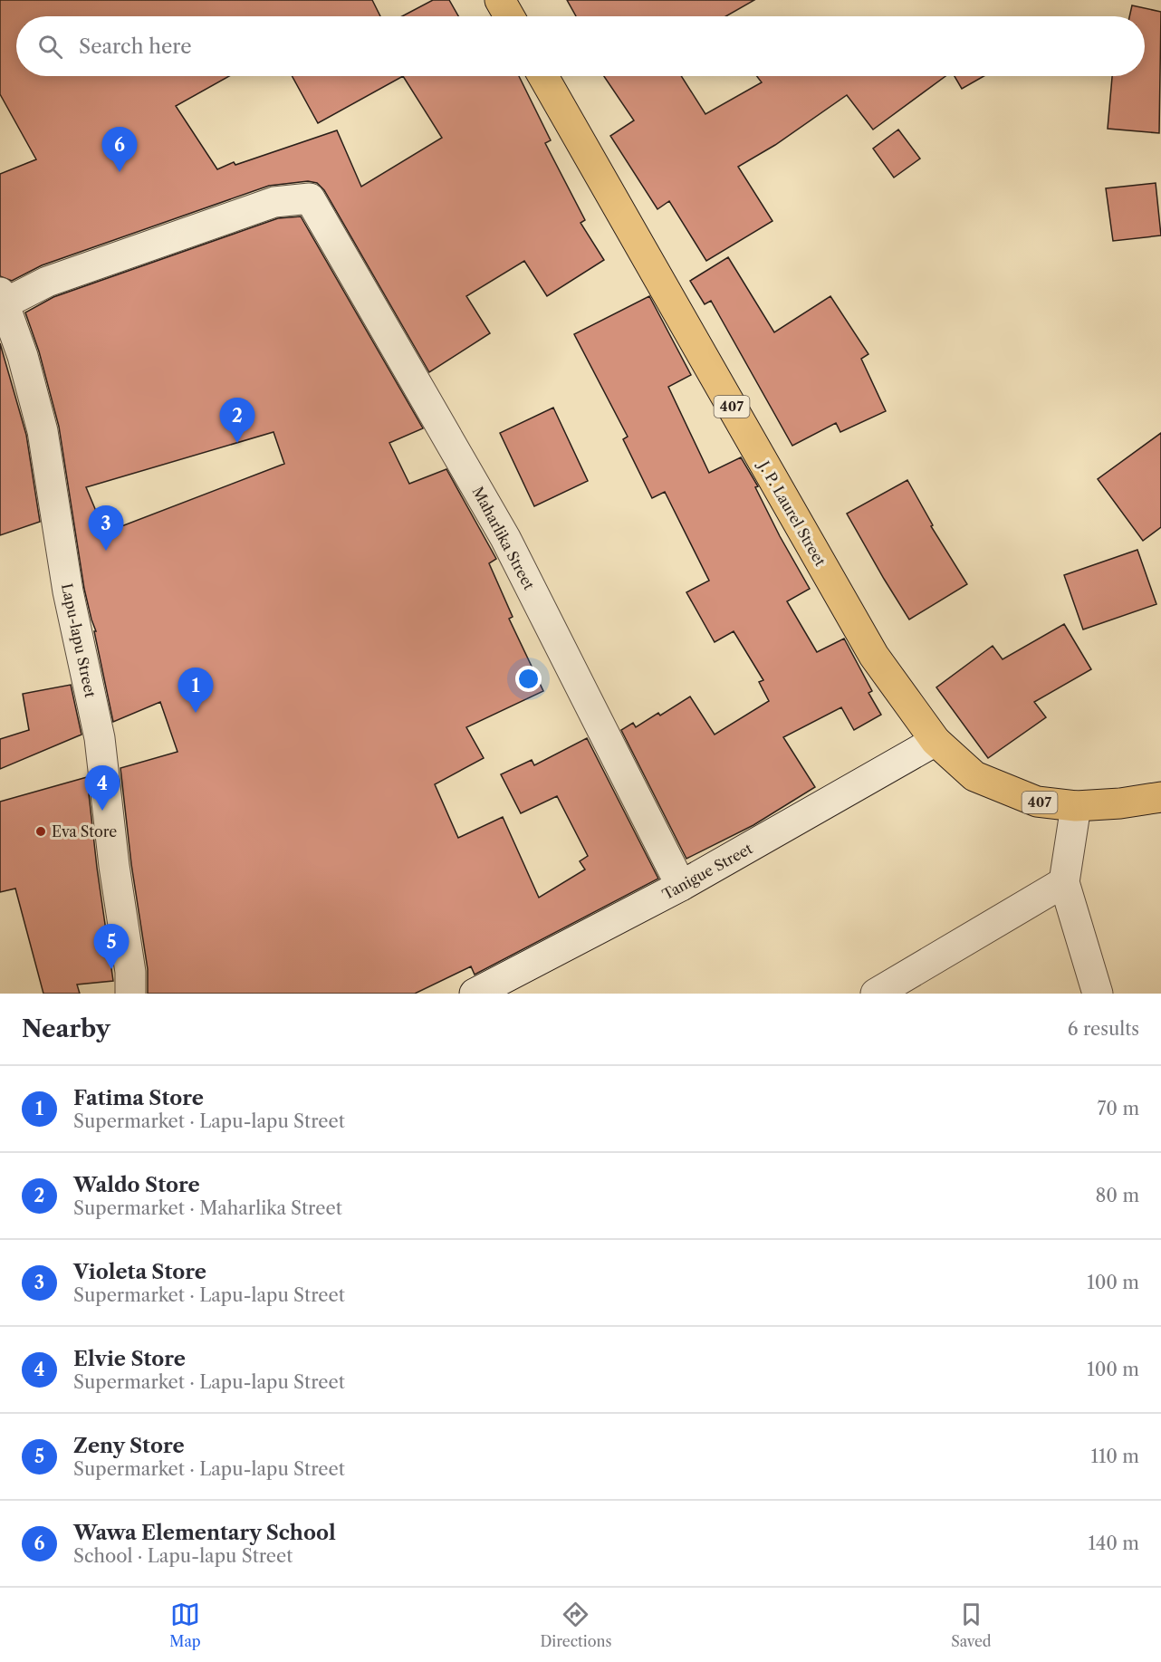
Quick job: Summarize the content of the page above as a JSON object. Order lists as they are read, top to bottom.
{
  "streets": {
    "main road": ["407", "J. P. Laurel Street"],
    "street": ["Maharlika Street", "Lapu-lapu Street", "Tanigue Street"]
  },
  "crossings": [
    ["J. P. Laurel Street", "Tanigue Street"],
    ["Maharlika Street", "Lapu-lapu Street"],
    ["Maharlika Street", "Tanigue Street"]
  ],
  "places": ["Eva Store"],
  "page": {
    "search": "Search here",
    "pins": [
      "6",
      "2",
      "3",
      "1",
      "4",
      "5"
    ],
    "heading": ["Nearby", "6 results"],
    "list": [
      {
        "mark": "1",
        "name": "Fatima Store",
        "note": "Supermarket · Lapu-lapu Street",
        "value": "70 m"
      },
      {
        "mark": "2",
        "name": "Waldo Store",
        "note": "Supermarket · Maharlika Street",
        "value": "80 m"
      },
      {
        "mark": "3",
        "name": "Violeta Store",
        "note": "Supermarket · Lapu-lapu Street",
        "value": "100 m"
      },
      {
        "mark": "4",
        "name": "Elvie Store",
        "note": "Supermarket · Lapu-lapu Street",
        "value": "100 m"
      },
      {
        "mark": "5",
        "name": "Zeny Store",
        "note": "Supermarket · Lapu-lapu Street",
        "value": "110 m"
      },
      {
        "mark": "6",
        "name": "Wawa Elementary School",
        "note": "School · Lapu-lapu Street",
        "value": "140 m"
      }
    ],
    "nav": ["Map", "Directions", "Saved"]
  }
}
